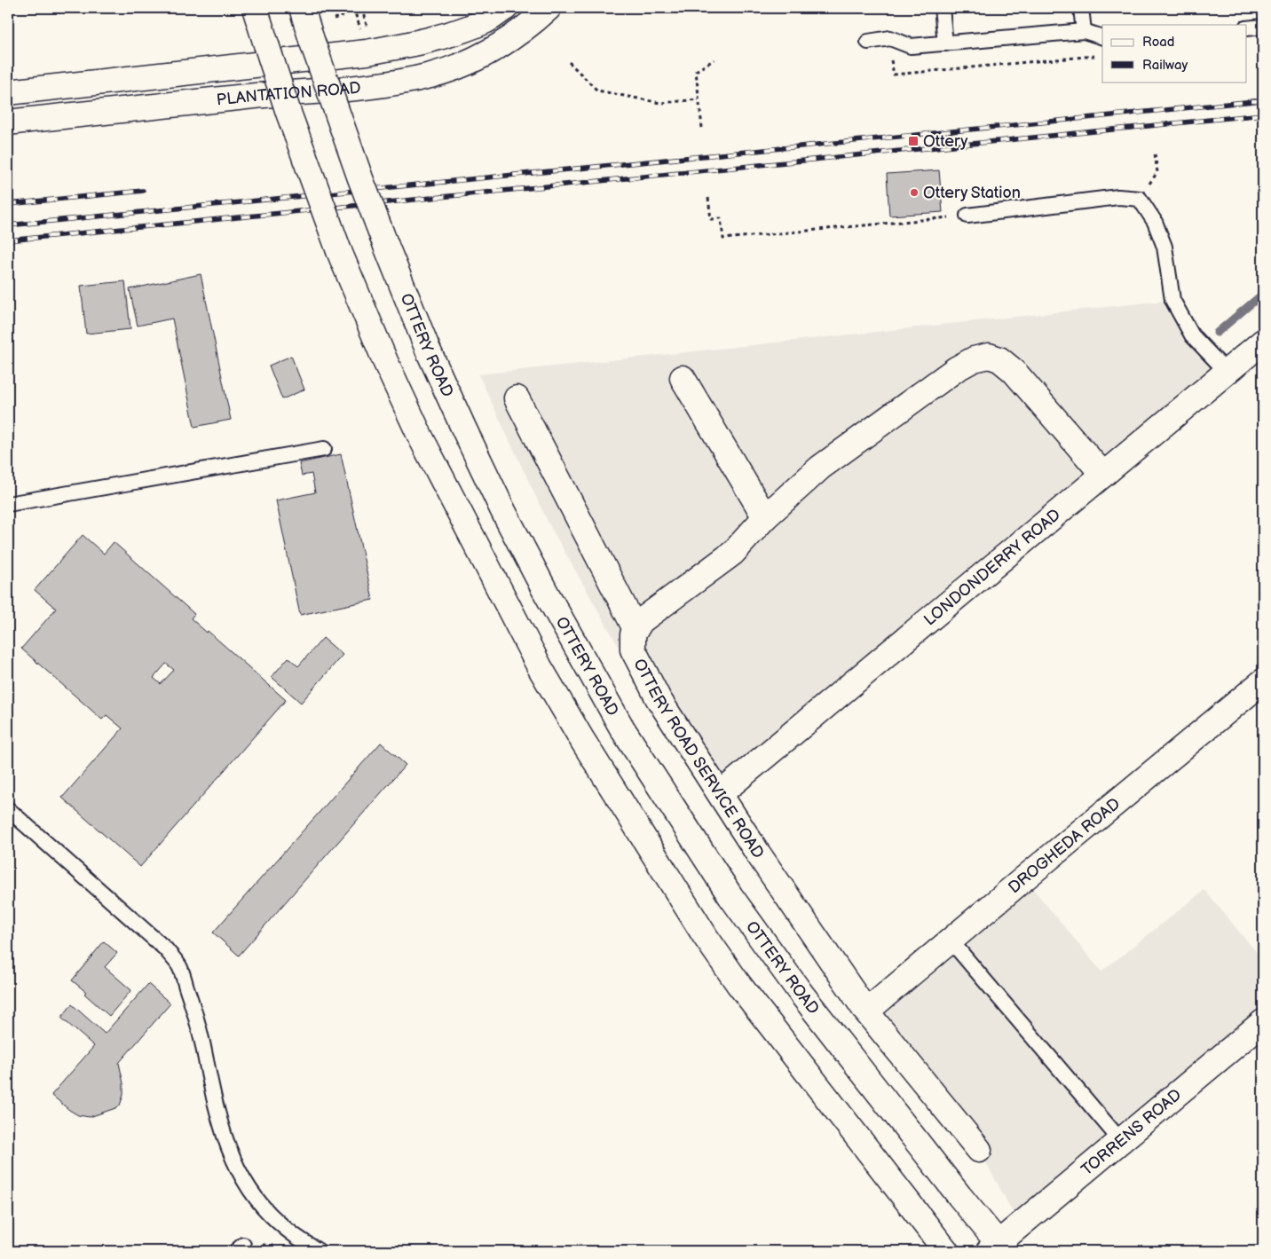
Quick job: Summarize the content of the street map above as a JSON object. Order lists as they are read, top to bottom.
{
  "streets": {
    "street": [
      "PLANTATION ROAD",
      "OTTERY ROAD",
      "LONDONDERRY ROAD",
      "OTTERY ROAD SERVICE ROAD",
      "DROGHEDA ROAD",
      "TORRENS ROAD"
    ]
  },
  "crossings": [
    ["OTTERY ROAD", "TORRENS ROAD"],
    ["LONDONDERRY ROAD", "OTTERY ROAD SERVICE ROAD"],
    ["OTTERY ROAD SERVICE ROAD", "DROGHEDA ROAD"]
  ],
  "places": {
    "transit": ["Ottery"],
    "other": ["Ottery Station"]
  },
  "legend": ["Road", "Railway"]
}
